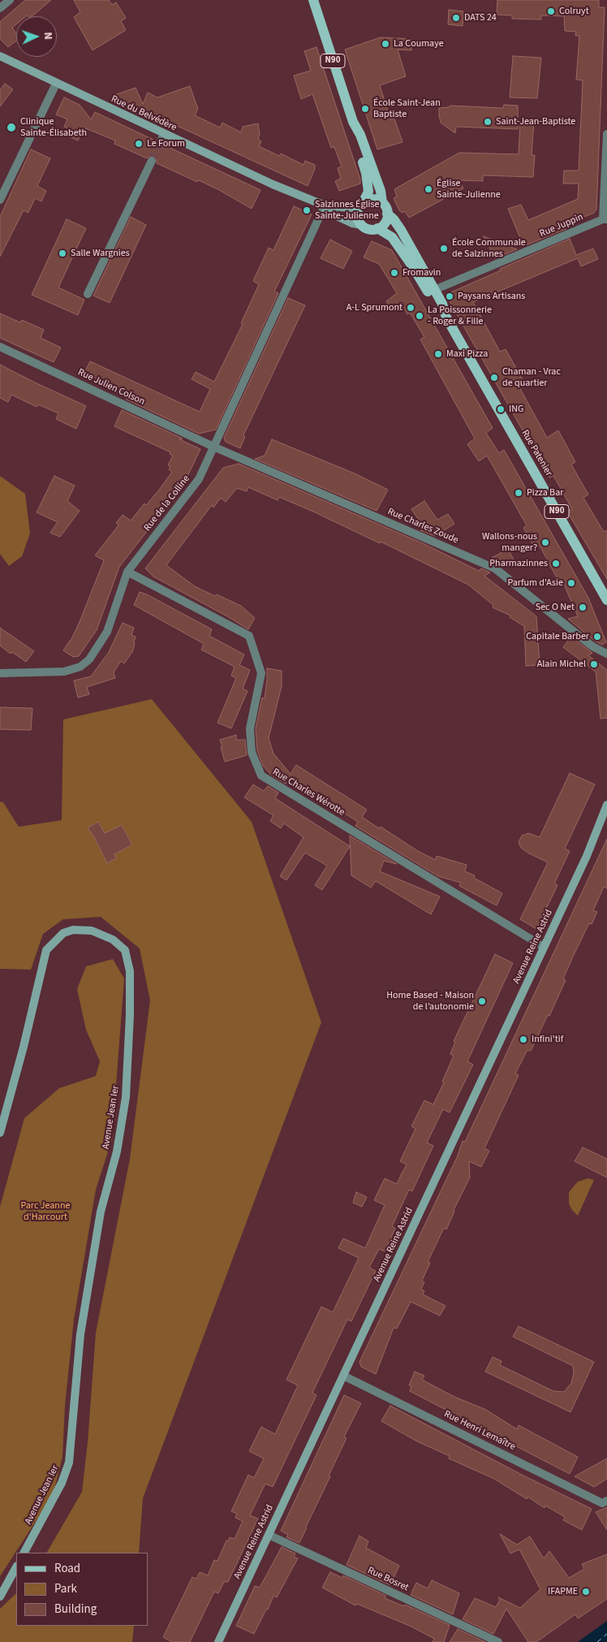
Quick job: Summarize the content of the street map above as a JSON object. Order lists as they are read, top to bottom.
{
  "streets": {
    "main road": [
      "N90",
      "Rue du Belvédère",
      "Rue Patenier",
      "Avenue Reine Astrid",
      "Avenue Jean Ier"
    ],
    "street": [
      "Rue Juppin",
      "Rue Julien Colson",
      "Rue de la Colline",
      "Rue Charles Zoude",
      "Rue Charles Wérotte",
      "Rue Henri Lemaître",
      "Rue Bosret"
    ]
  },
  "crossings": [
    ["N90", "Rue Patenier"],
    ["Rue du Belvédère", "Rue de la Colline"],
    ["Rue Juppin", "Rue Patenier"],
    ["Rue Julien Colson", "Rue de la Colline"],
    ["Rue Julien Colson", "Rue Charles Zoude"],
    ["Rue de la Colline", "Rue Charles Zoude"],
    ["Rue de la Colline", "Rue Charles Wérotte"],
    ["Rue Charles Wérotte", "Avenue Reine Astrid"],
    ["Avenue Reine Astrid", "Rue Henri Lemaître"],
    ["Avenue Reine Astrid", "Rue Bosret"]
  ],
  "parks": ["Parc Jeanne d'Harcourt"],
  "places": [
    "Colruyt",
    "DATS 24",
    "La Coumaye",
    "École Saint-Jean Baptiste",
    "Saint-Jean-Baptiste",
    "Clinique Sainte-Élisabeth",
    "Le Forum",
    "Église Sainte-Julienne",
    "Salzinnes Église Sainte-Julienne",
    "École Communale de Salzinnes",
    "Salle Wargnies",
    "Fromavin",
    "Paysans Artisans",
    "A-L Sprumont",
    "La Poissonnerie - Roger & Fille",
    "Maxi Pizza",
    "Chaman - Vrac de quartier",
    "ING",
    "Pizza Bar",
    "Wallons-nous manger?",
    "Pharmazinnes",
    "Parfum d'Asie",
    "Sec O Net",
    "Capitale Barber",
    "Alain Michel",
    "Home Based - Maison de l’autonomie",
    "Infini'tif",
    "IFAPME"
  ],
  "legend": ["Road", "Park", "Building"],
  "north": "right"
}
